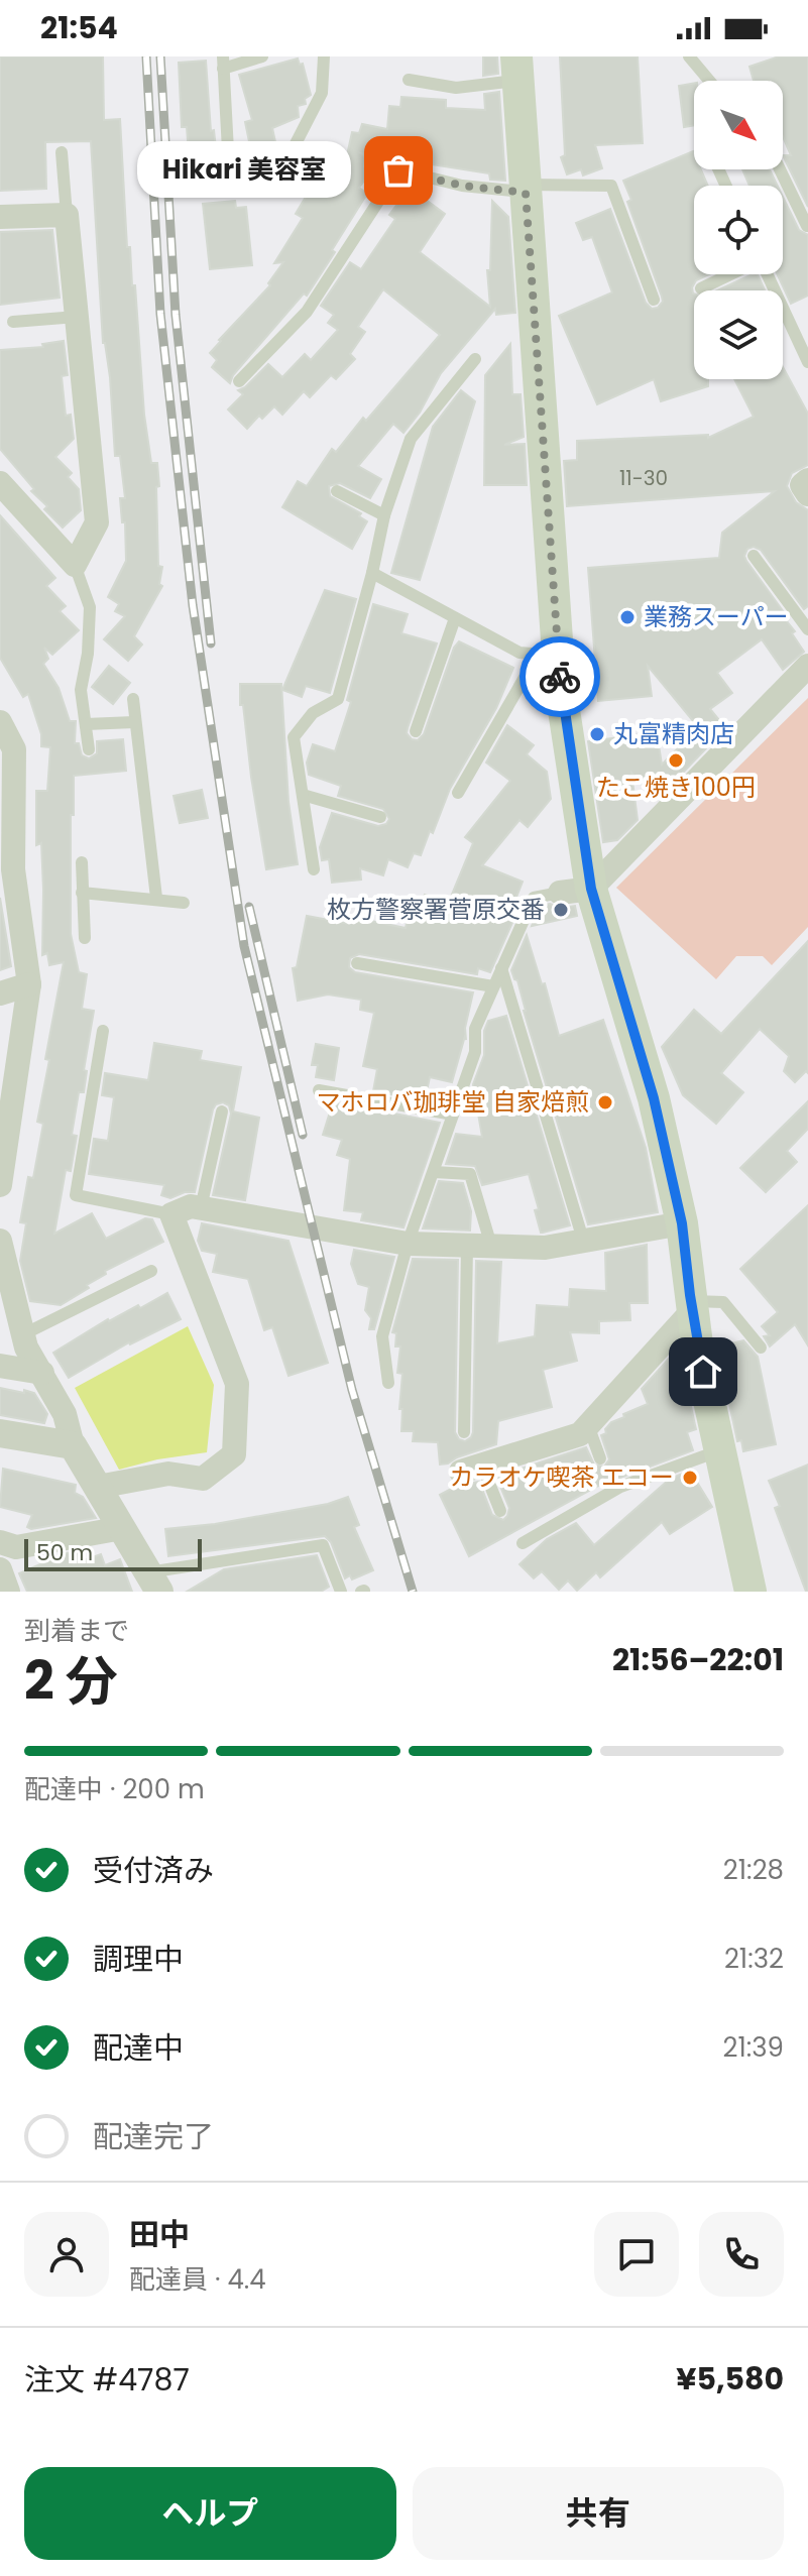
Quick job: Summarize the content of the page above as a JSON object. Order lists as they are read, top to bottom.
{
  "places": [
    "Hikari 美容室",
    "業務スーパー",
    "丸富精肉店",
    "たこ焼き100円",
    "枚方警察署菅原交番",
    "マホロバ珈琲堂 自家焙煎",
    "カラオケ喫茶 エコー"
  ],
  "house_numbers": ["11-30"],
  "scale_bar": "50 m",
  "north": "bottom right",
  "page": {
    "status": "21:54",
    "bubble": "Hikari 美容室",
    "scale": "50 m",
    "heading": ["2 分", "到着まで", "21:56–22:01"],
    "panel": [
      "田中",
      "配達員 · 4.4",
      "注文 #4787",
      "¥5,580"
    ],
    "bar": "配達中 · 200 m",
    "list": [
      ["受付済み", "21:28"],
      ["調理中", "21:32"],
      ["配達中", "21:39"],
      "配達完了"
    ],
    "buttons": ["ヘルプ", "共有"]
  }
}
